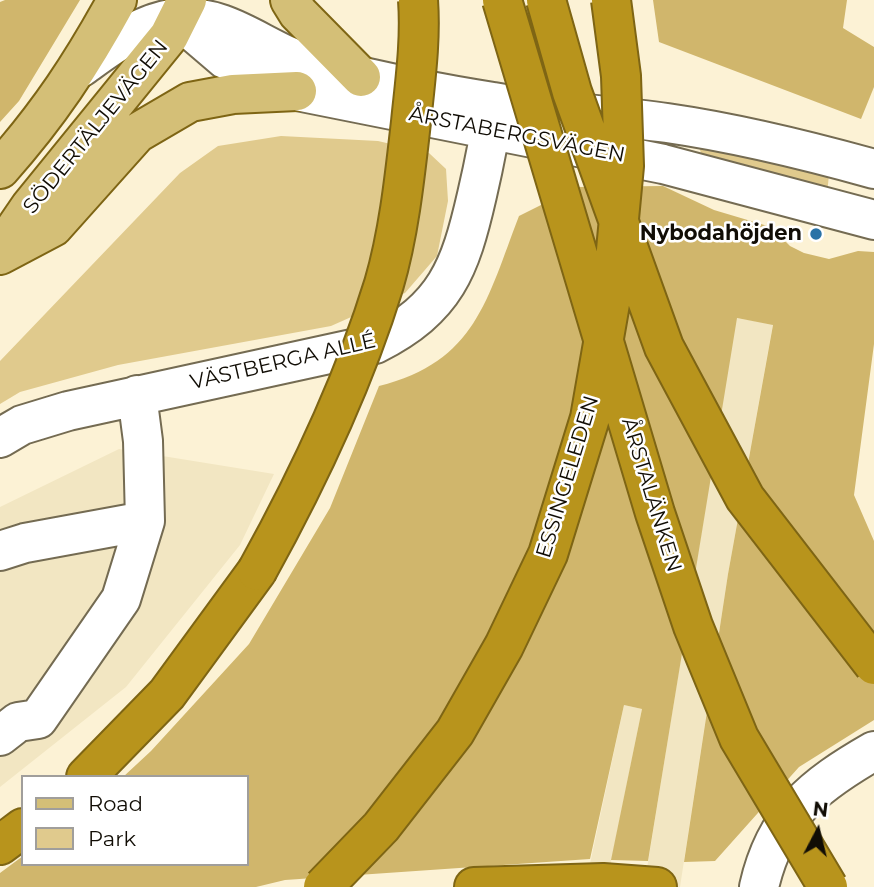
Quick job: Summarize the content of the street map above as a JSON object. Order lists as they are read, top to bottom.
{
  "streets": {
    "highway": ["ESSINGELEDEN", "ÅRSTALÄNKEN"],
    "main road": ["SÖDERTÄLJEVÄGEN"],
    "street": ["ÅRSTABERGSVÄGEN", "VÄSTBERGA ALLÉ"]
  },
  "crossings": [
    ["SÖDERTÄLJEVÄGEN", "ÅRSTABERGSVÄGEN"],
    ["ÅRSTABERGSVÄGEN", "VÄSTBERGA ALLÉ"]
  ],
  "places": ["Nybodahöjden"],
  "legend": ["Road", "Park"],
  "north": "top"
}
